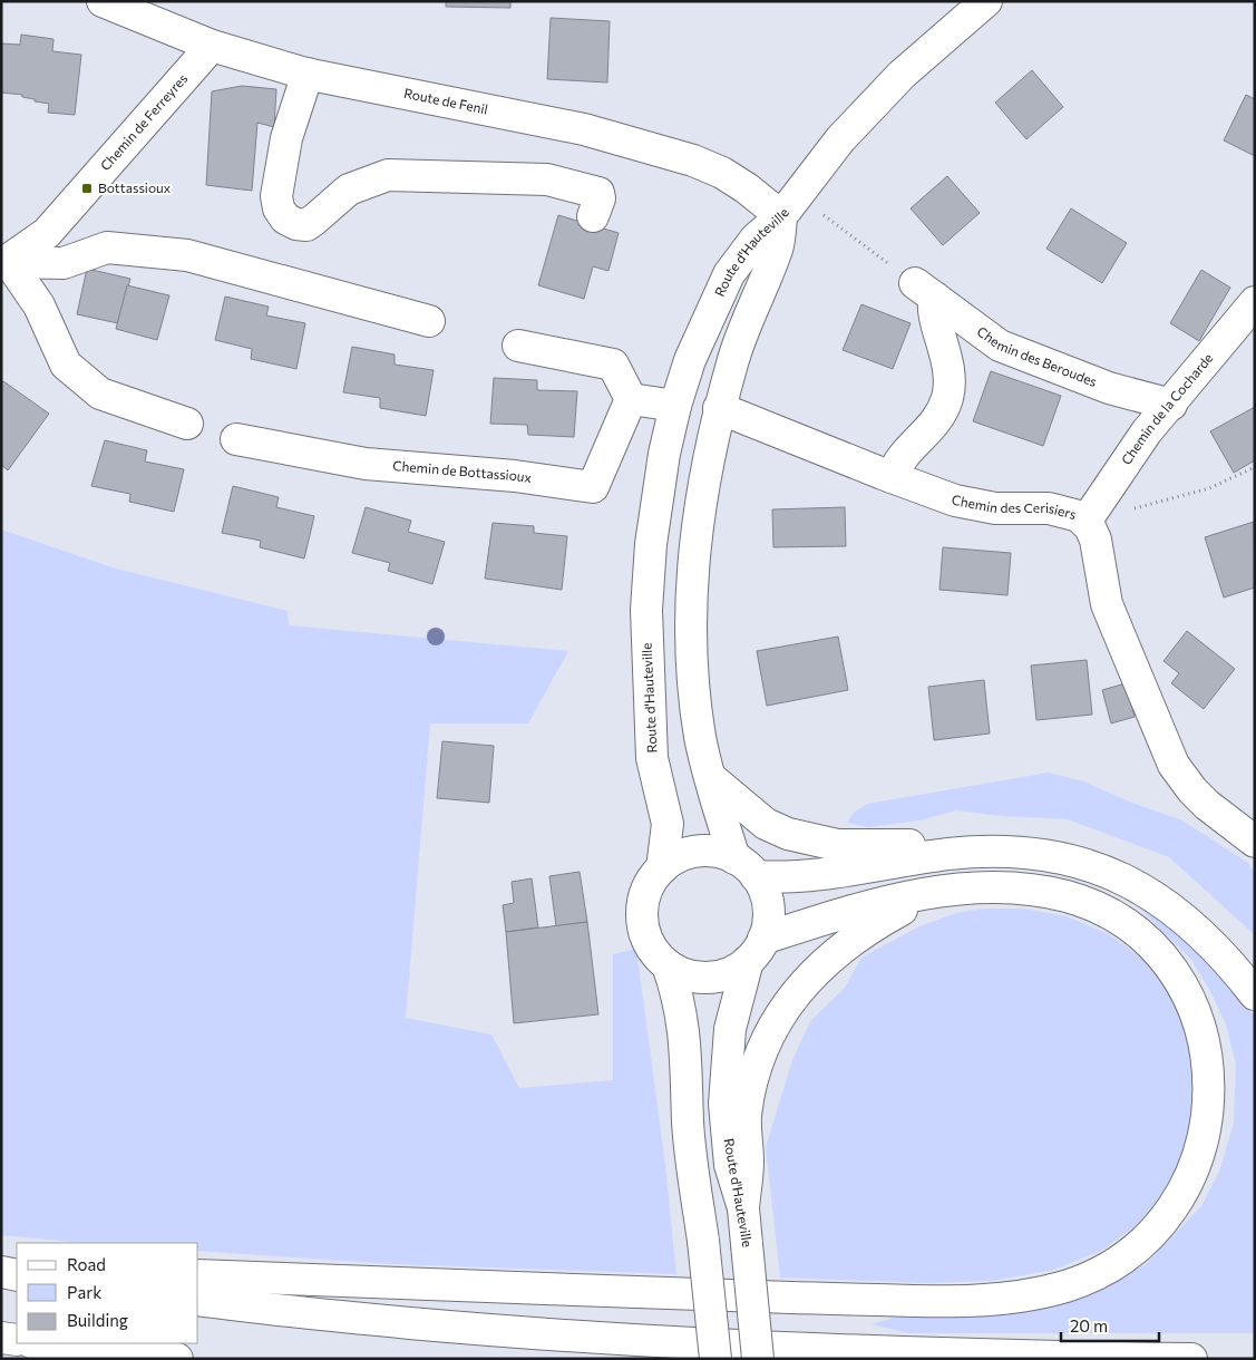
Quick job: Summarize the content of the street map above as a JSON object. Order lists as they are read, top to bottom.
{
  "streets": {
    "main road": [
      "Route de Fenil",
      "Chemin de Ferreyres",
      "Route d'Hauteville",
      "Chemin des Beroudes",
      "Chemin de la Cocharde",
      "Chemin de Bottassioux",
      "Chemin des Cerisiers"
    ]
  },
  "crossings": [
    ["Route de Fenil", "Chemin de Ferreyres"],
    ["Route de Fenil", "Route d'Hauteville"],
    ["Route d'Hauteville", "Chemin des Cerisiers"],
    ["Chemin des Beroudes", "Chemin de la Cocharde"],
    ["Chemin de la Cocharde", "Chemin des Cerisiers"]
  ],
  "places": {
    "transit": ["Bottassioux"]
  },
  "legend": ["Road", "Park", "Building"],
  "scale_bar": "20 m"
}
